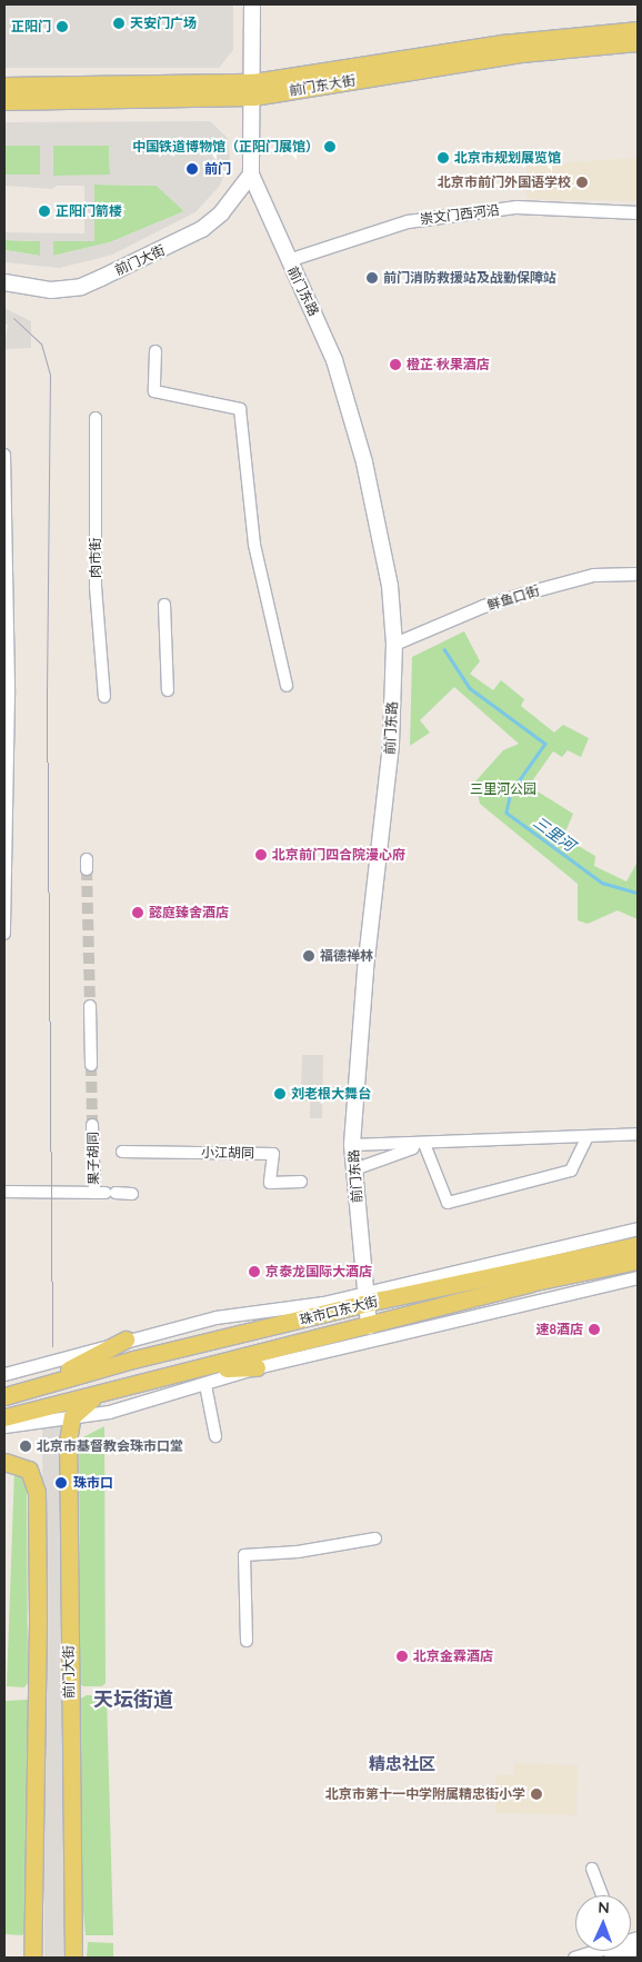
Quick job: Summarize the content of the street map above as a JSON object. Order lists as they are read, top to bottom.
{
  "streets": {
    "main road": [
      "前门东大街",
      "前门大街",
      "前门东路",
      "珠市口东大街"
    ],
    "street": [
      "崇文门西河沿",
      "肉市街",
      "鲜鱼口街",
      "小江胡同",
      "果子胡同"
    ]
  },
  "crossings": [
    ["崇文门西河沿", "前门东路"],
    ["前门大街", "前门东路"],
    ["前门东路", "鲜鱼口街"],
    ["前门东路", "珠市口东大街"]
  ],
  "districts": ["天坛街道", "精忠社区"],
  "water": ["三里河"],
  "parks": ["三里河公园"],
  "places": [
    "天安门广场",
    "正阳门",
    "中国铁道博物馆（正阳门展馆）",
    "北京市规划展览馆",
    "前门",
    "北京市前门外国语学校",
    "正阳门箭楼",
    "前门消防救援站及战勤保障站",
    "橙芷·秋果酒店",
    "北京前门四合院漫心府",
    "懿庭臻舍酒店",
    "福德禅林",
    "刘老根大舞台",
    "京泰龙国际大酒店",
    "速8酒店",
    "北京市基督教会珠市口堂",
    "珠市口",
    "北京金霖酒店",
    "北京市第十一中学附属精忠街小学"
  ],
  "north": "top"
}
